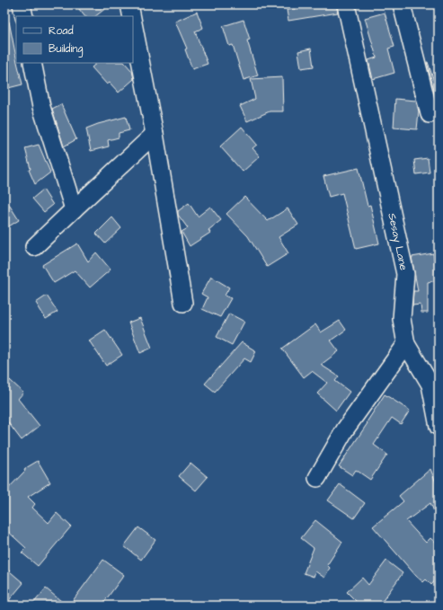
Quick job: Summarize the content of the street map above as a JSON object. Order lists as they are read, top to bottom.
{
  "streets": {
    "street": ["Sesay Lane"]
  },
  "legend": ["Road", "Building"]
}
